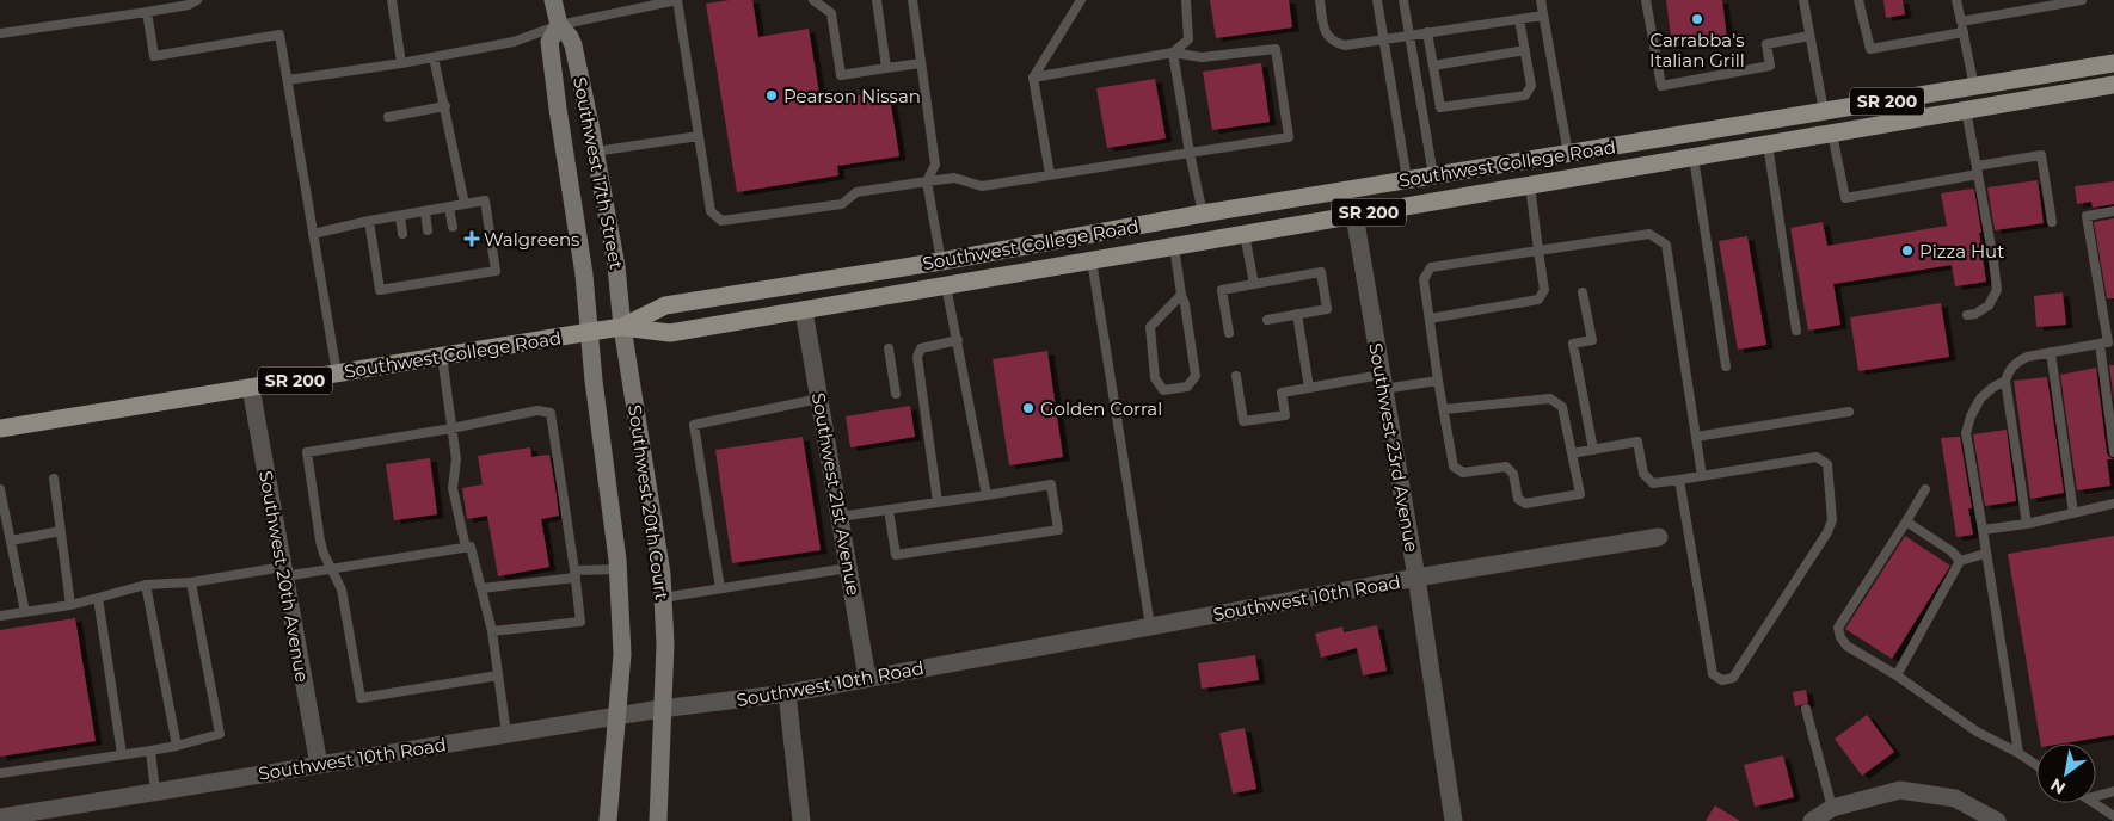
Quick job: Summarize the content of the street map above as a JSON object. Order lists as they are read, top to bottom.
{
  "streets": {
    "main road": [
      "SR 200",
      "Southwest College Road",
      "Southwest 17th Street",
      "Southwest 20th Court"
    ],
    "street": [
      "Southwest 23rd Avenue",
      "Southwest 21st Avenue",
      "Southwest 20th Avenue",
      "Southwest 10th Road"
    ]
  },
  "crossings": [
    ["Southwest College Road", "Southwest 17th Street"],
    ["Southwest College Road", "Southwest 23rd Avenue"],
    ["Southwest College Road", "Southwest 21st Avenue"],
    ["Southwest College Road", "Southwest 20th Court"],
    ["Southwest College Road", "Southwest 20th Avenue"],
    ["Southwest 17th Street", "Southwest 20th Court"],
    ["Southwest 23rd Avenue", "Southwest 10th Road"],
    ["Southwest 21st Avenue", "Southwest 10th Road"],
    ["Southwest 20th Court", "Southwest 10th Road"],
    ["Southwest 20th Avenue", "Southwest 10th Road"]
  ],
  "places": {
    "other": [
      "Carrabba's Italian Grill",
      "Pearson Nissan",
      "Pizza Hut",
      "Golden Corral"
    ],
    "health": ["Walgreens"]
  },
  "north": "bottom left"
}
